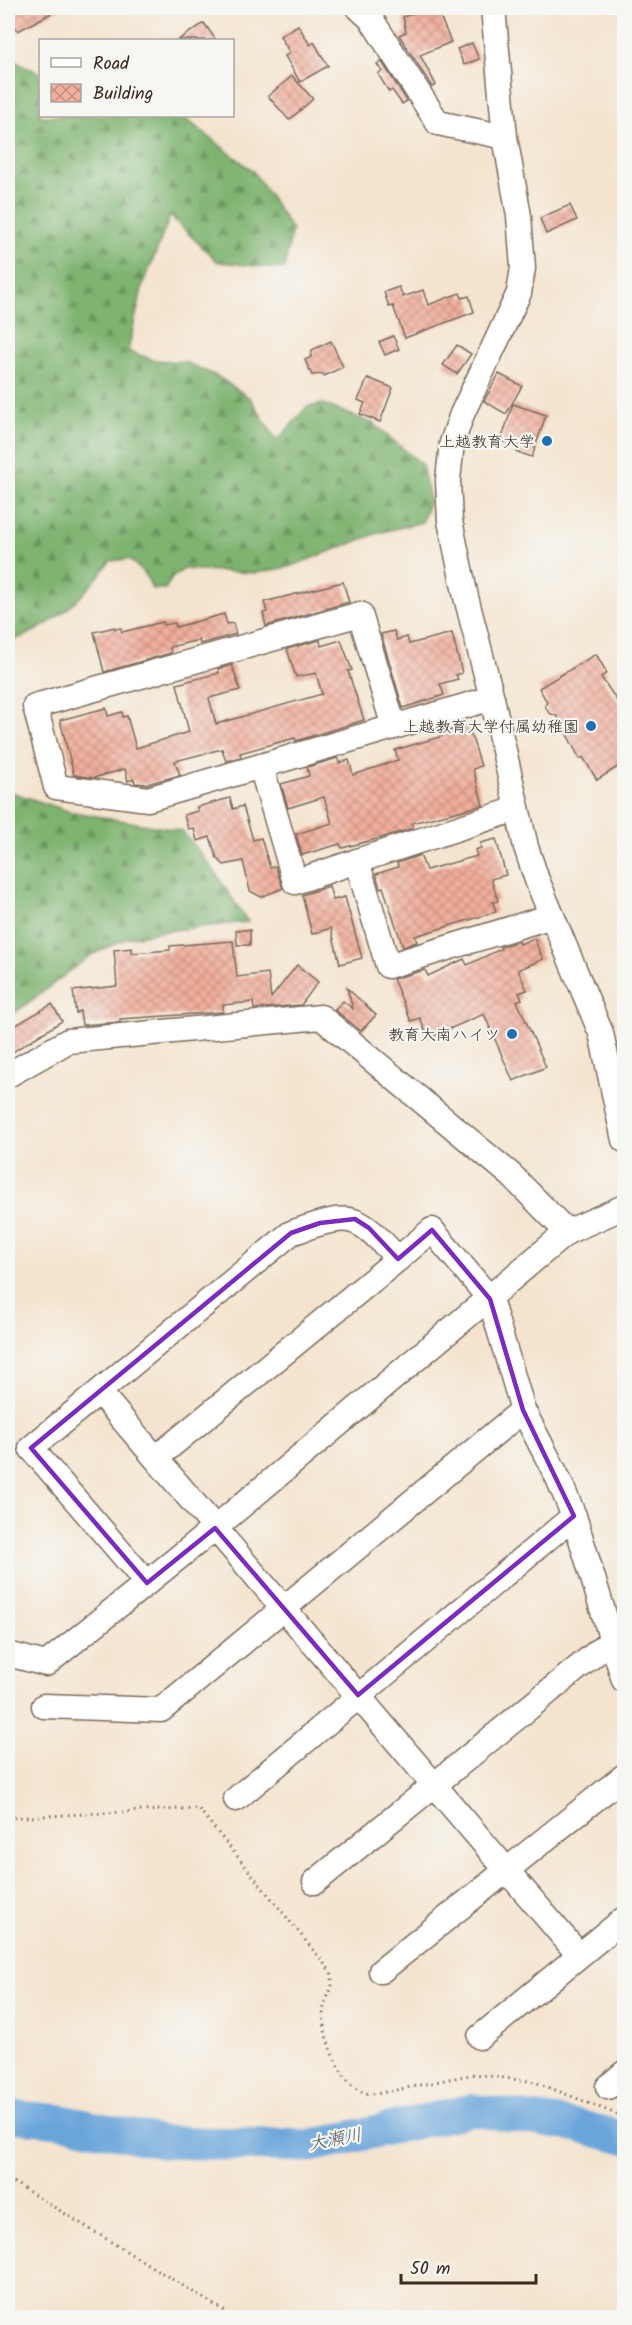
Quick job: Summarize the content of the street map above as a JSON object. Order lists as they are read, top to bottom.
{
  "water": ["大瀬川"],
  "places": ["上越教育大学", "上越教育大学付属幼稚園", "教育大南ハイツ"],
  "legend": ["Road", "Building"],
  "scale_bar": "50 m"
}
